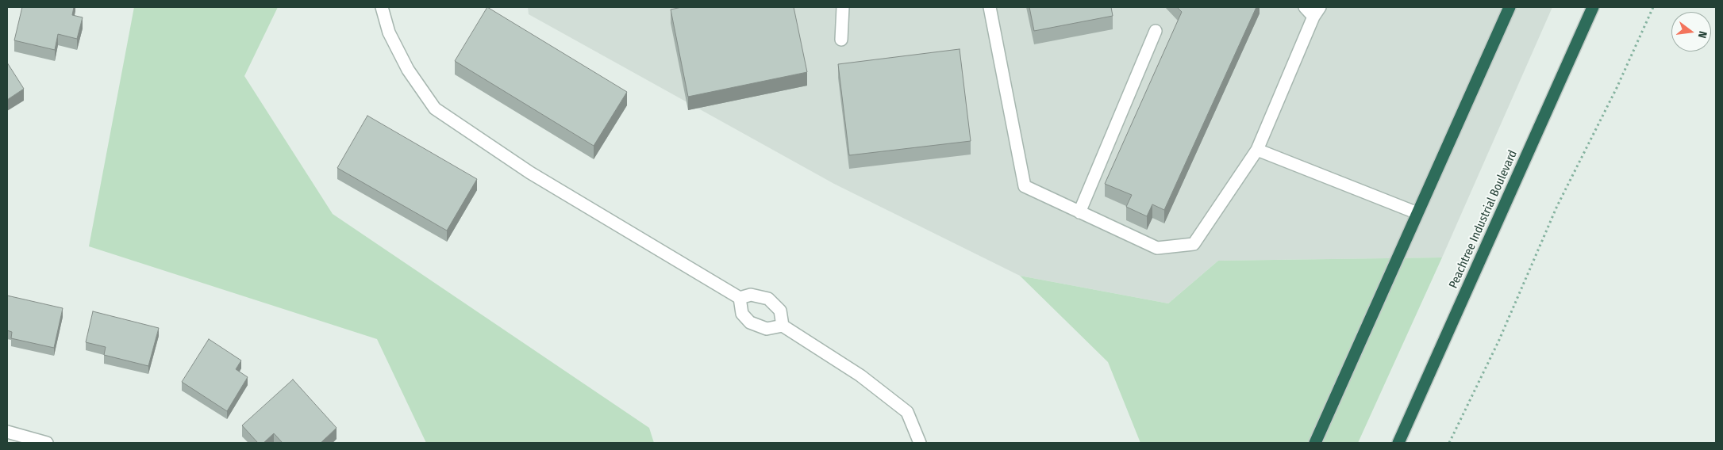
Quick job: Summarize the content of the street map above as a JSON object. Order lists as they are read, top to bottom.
{
  "streets": {
    "highway": ["Peachtree Industrial Boulevard"]
  },
  "north": "right"
}
